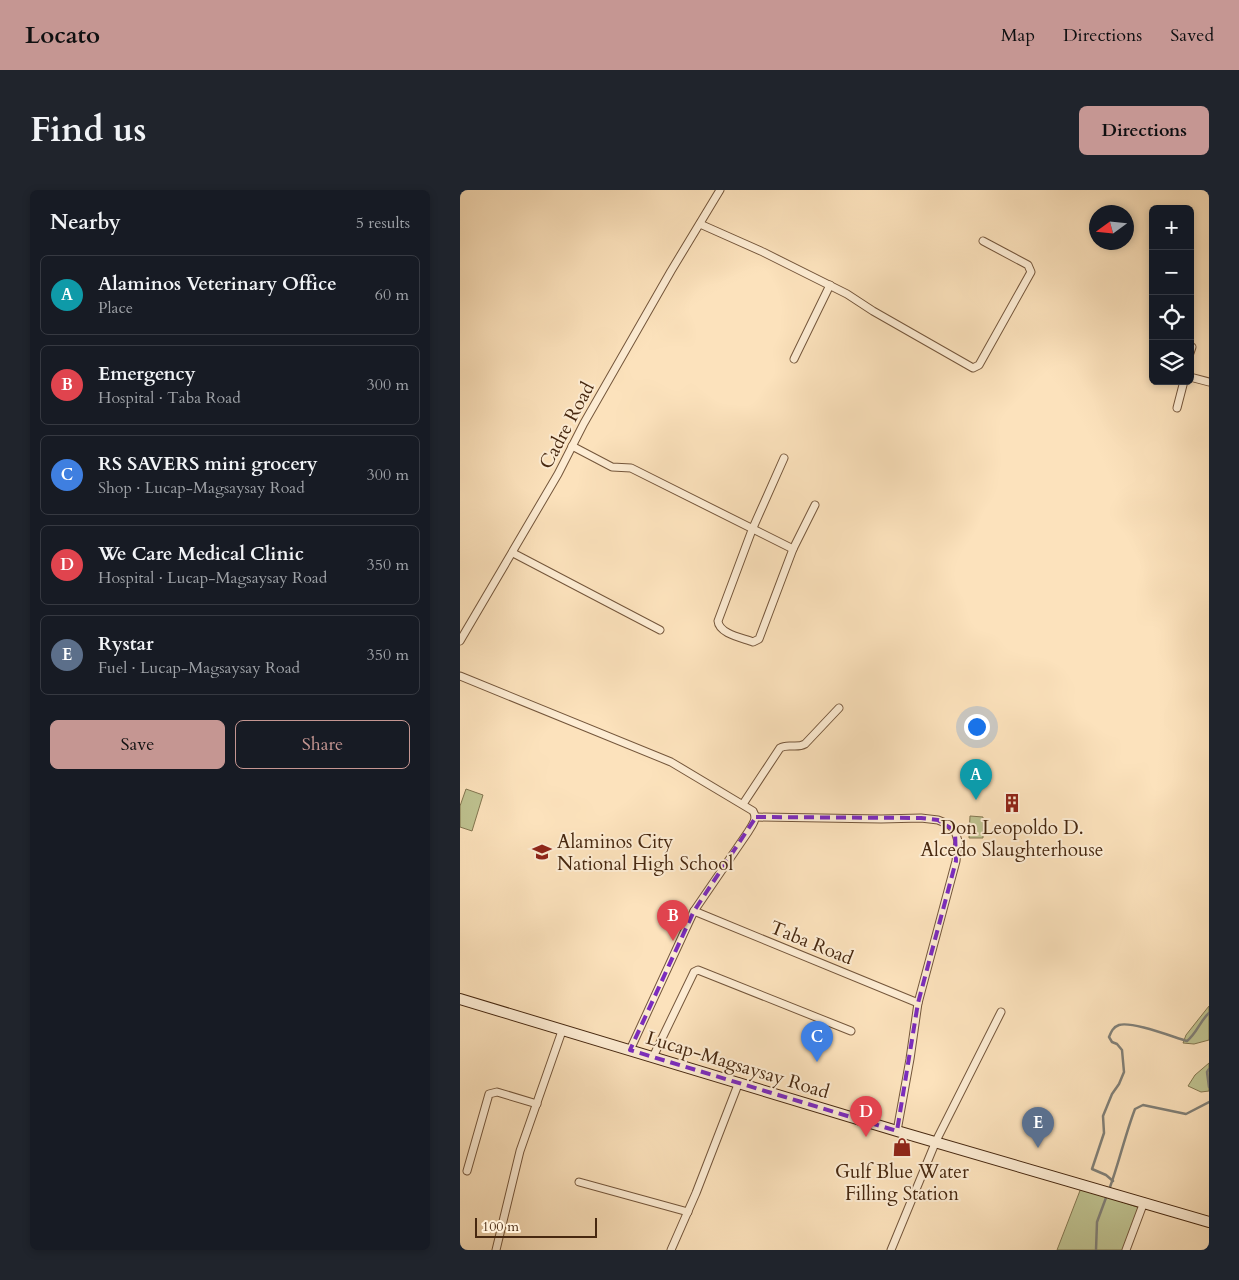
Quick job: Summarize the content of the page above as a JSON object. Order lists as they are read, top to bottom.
{
  "streets": {
    "street": ["Cadre Road", "Taba Road", "Lucap-Magsaysay Road"]
  },
  "places": {
    "building": ["Don Leopoldo D. Alcedo Slaughterhouse"],
    "school or university": ["Alaminos City National High School"],
    "shop": ["Gulf Blue Water Filling Station"]
  },
  "scale_bar": "100 m",
  "north": "left",
  "page": {
    "header": "Locato",
    "nav": ["Map", "Directions", "Saved"],
    "title": "Find us",
    "buttons": [
      "Directions",
      ["Save", "Share"]
    ],
    "heading": ["Nearby", "5 results"],
    "map_buttons": ["+", "−"],
    "list": [
      {
        "mark": "A",
        "name": "Alaminos Veterinary Office",
        "note": "Place",
        "value": "60 m"
      },
      {
        "mark": "B",
        "name": "Emergency",
        "note": "Hospital · Taba Road",
        "value": "300 m"
      },
      {
        "mark": "C",
        "name": "RS SAVERS mini grocery",
        "note": "Shop · Lucap-Magsaysay Road",
        "value": "300 m"
      },
      {
        "mark": "D",
        "name": "We Care Medical Clinic",
        "note": "Hospital · Lucap-Magsaysay Road",
        "value": "350 m"
      },
      {
        "mark": "E",
        "name": "Rystar",
        "note": "Fuel · Lucap-Magsaysay Road",
        "value": "350 m"
      }
    ],
    "pins": [
      "A",
      "B",
      "C",
      "D",
      "E"
    ],
    "scale": "100 m"
  }
}
